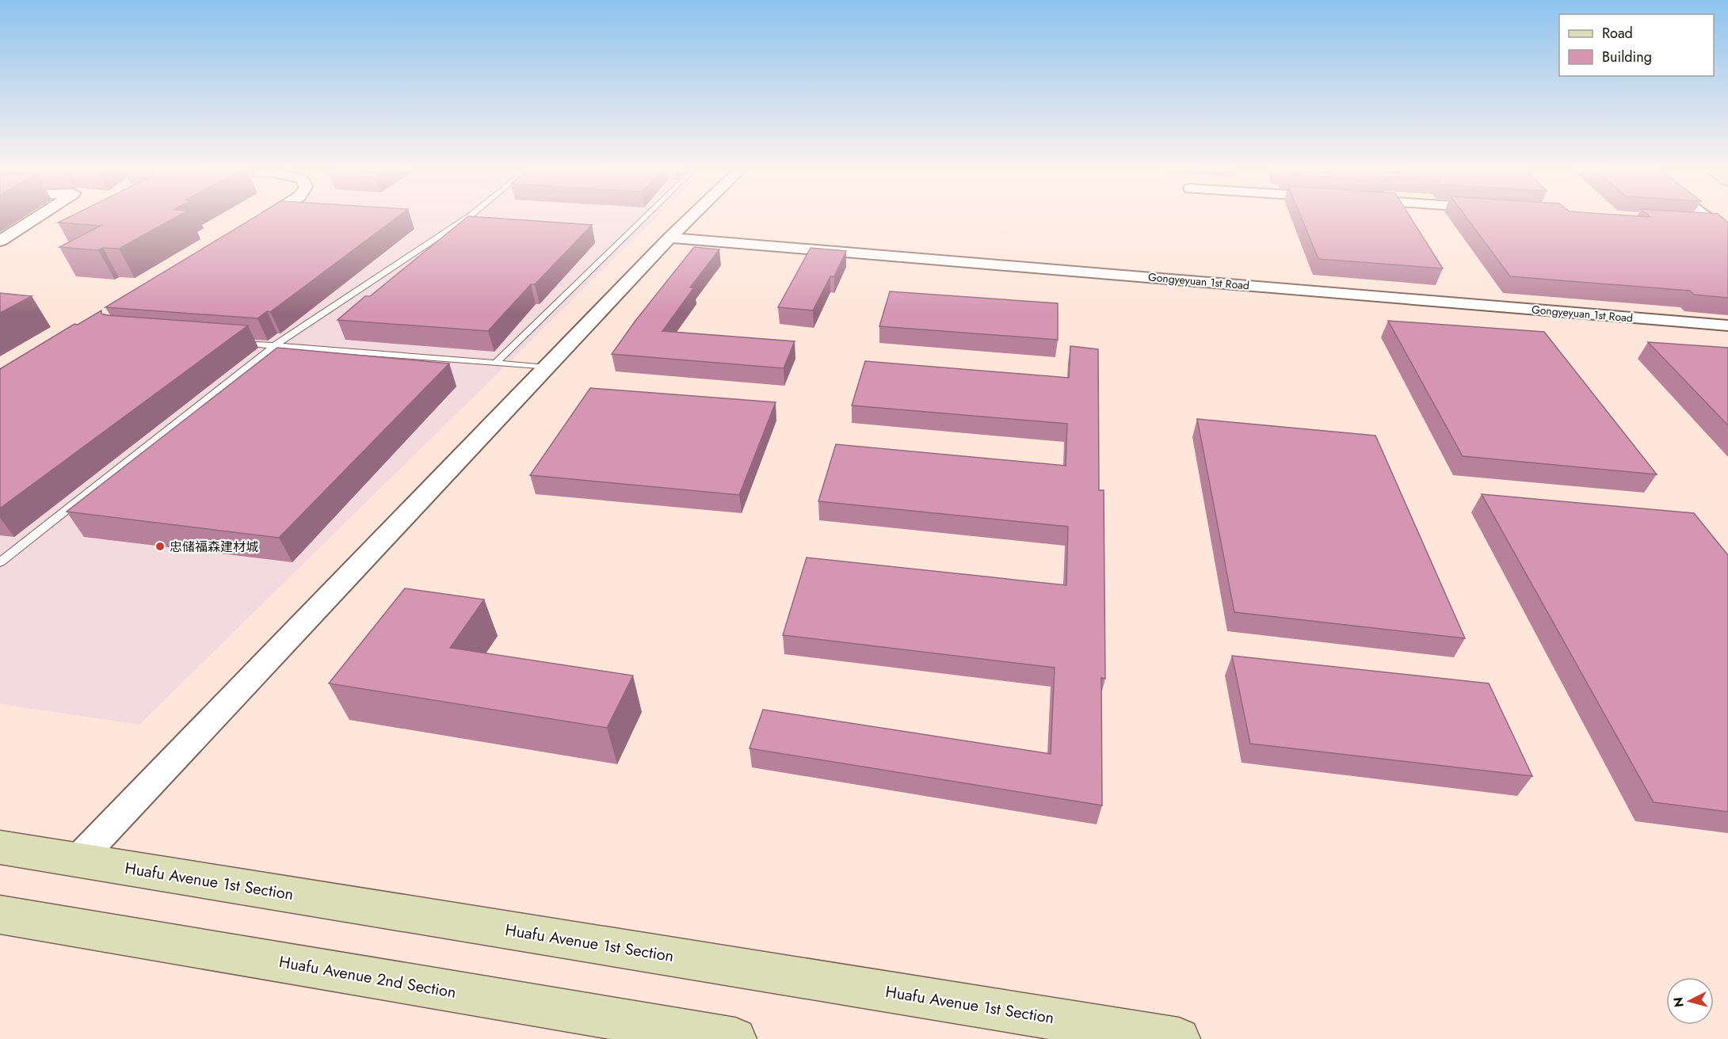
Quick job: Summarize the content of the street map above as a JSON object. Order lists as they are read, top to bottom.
{
  "streets": {
    "main road": ["Huafu Avenue 1st Section", "Huafu Avenue 2nd Section"],
    "street": ["Gongyeyuan 1st Road"]
  },
  "places": ["忠储福森建材城"],
  "legend": ["Road", "Building"],
  "north": "left"
}
